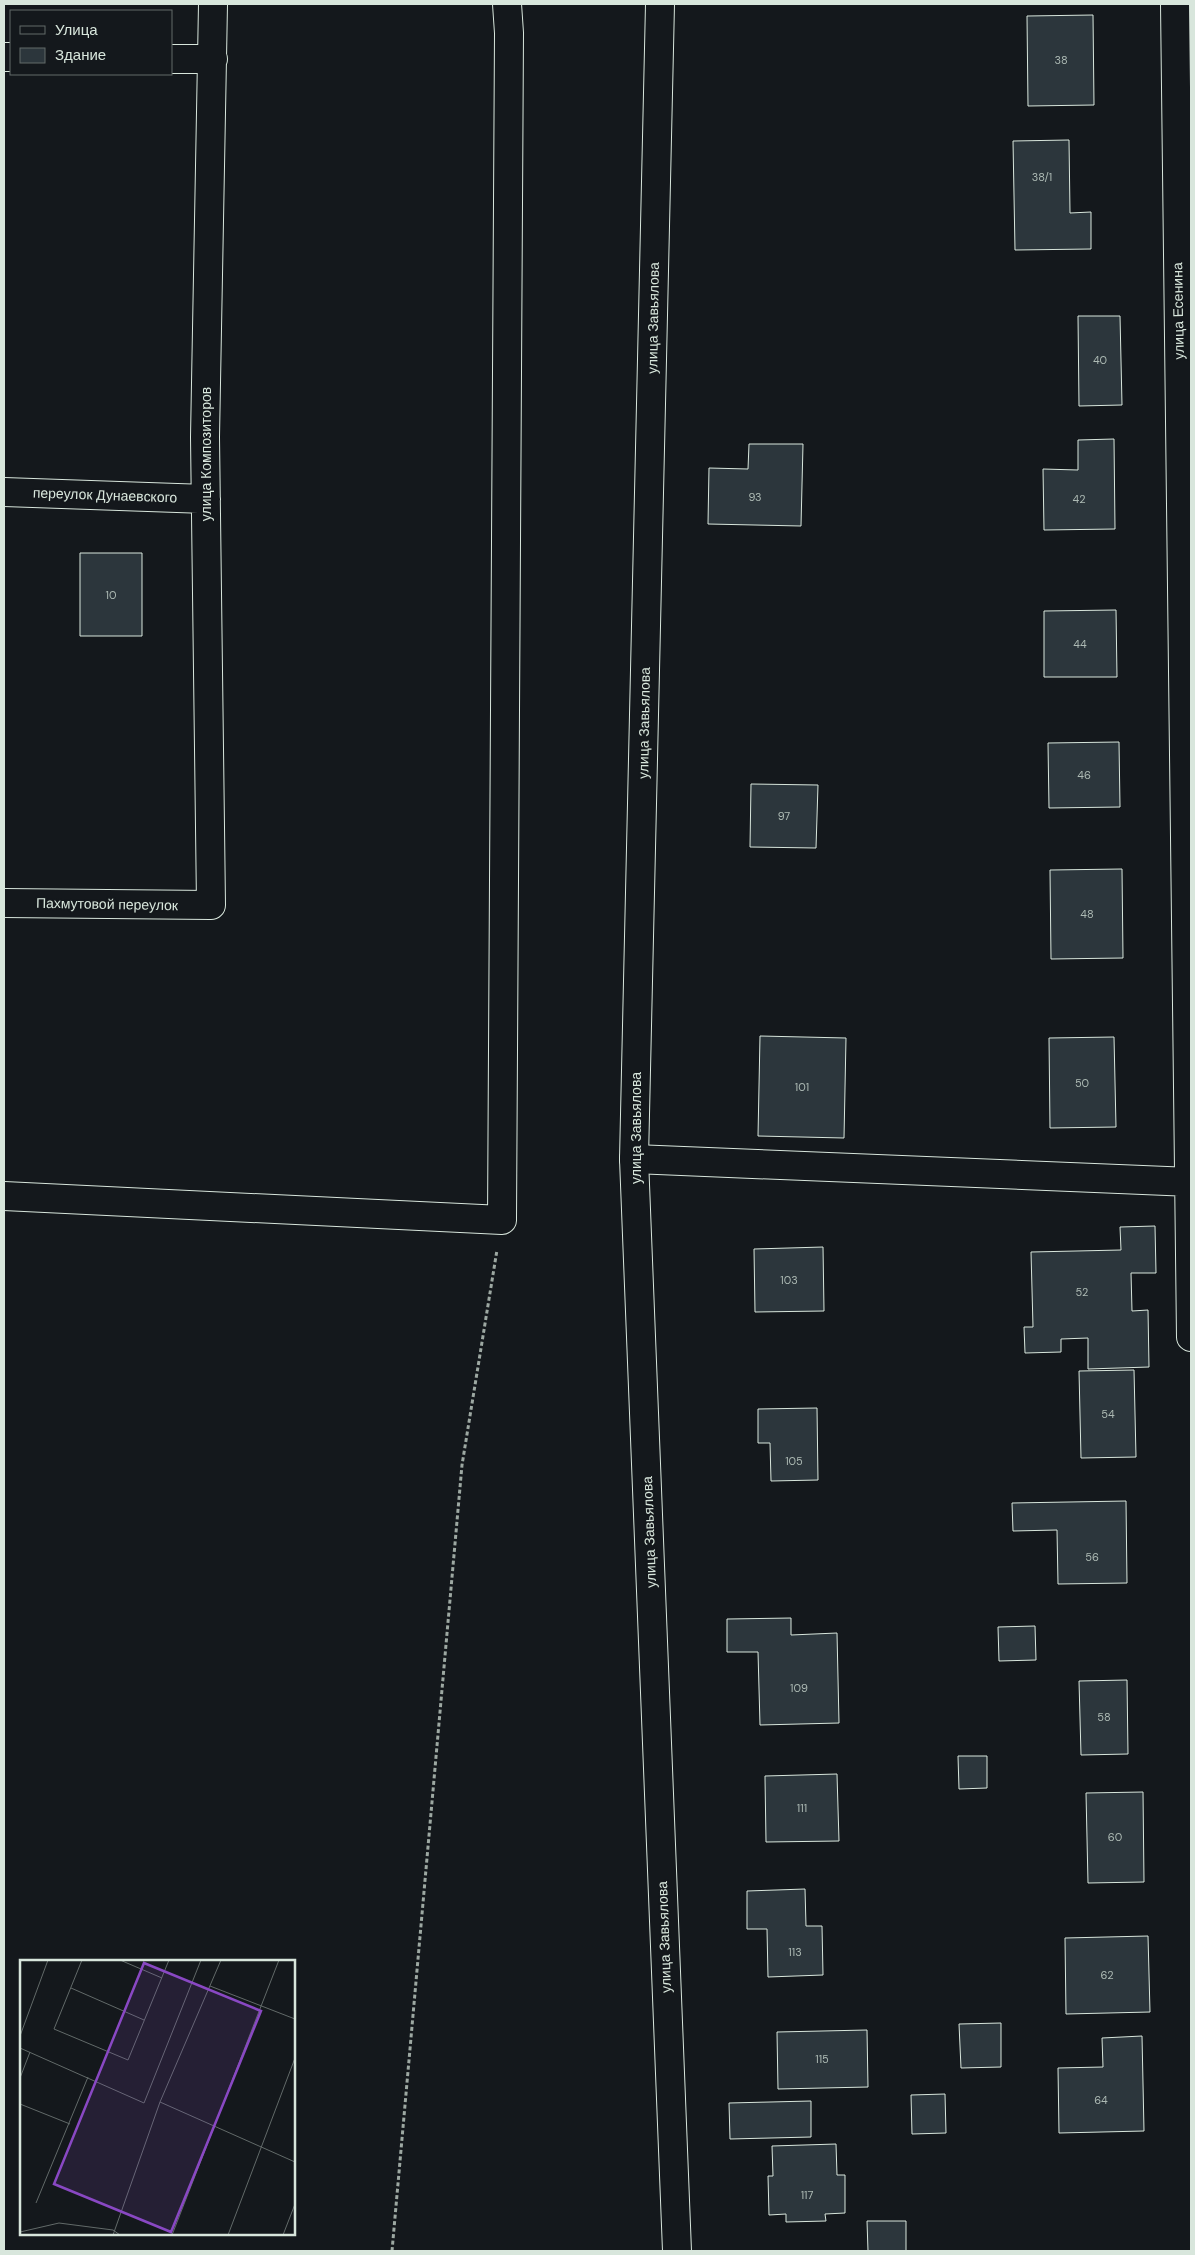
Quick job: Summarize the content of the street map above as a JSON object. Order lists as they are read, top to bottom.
{
  "streets": {
    "street": [
      "улица Есенина",
      "улица Завьялова",
      "улица Композиторов",
      "переулок Дунаевского",
      "Пахмутовой переулок"
    ]
  },
  "crossings": [
    ["улица Композиторов", "переулок Дунаевского"],
    ["улица Композиторов", "Пахмутовой переулок"]
  ],
  "house_numbers": [
    "38",
    "38/1",
    "40",
    "93",
    "42",
    "10",
    "44",
    "46",
    "97",
    "48",
    "50",
    "101",
    "103",
    "52",
    "54",
    "105",
    "56",
    "109",
    "58",
    "111",
    "60",
    "113",
    "62",
    "115",
    "64",
    "117"
  ],
  "legend": ["Улица", "Здание"]
}
